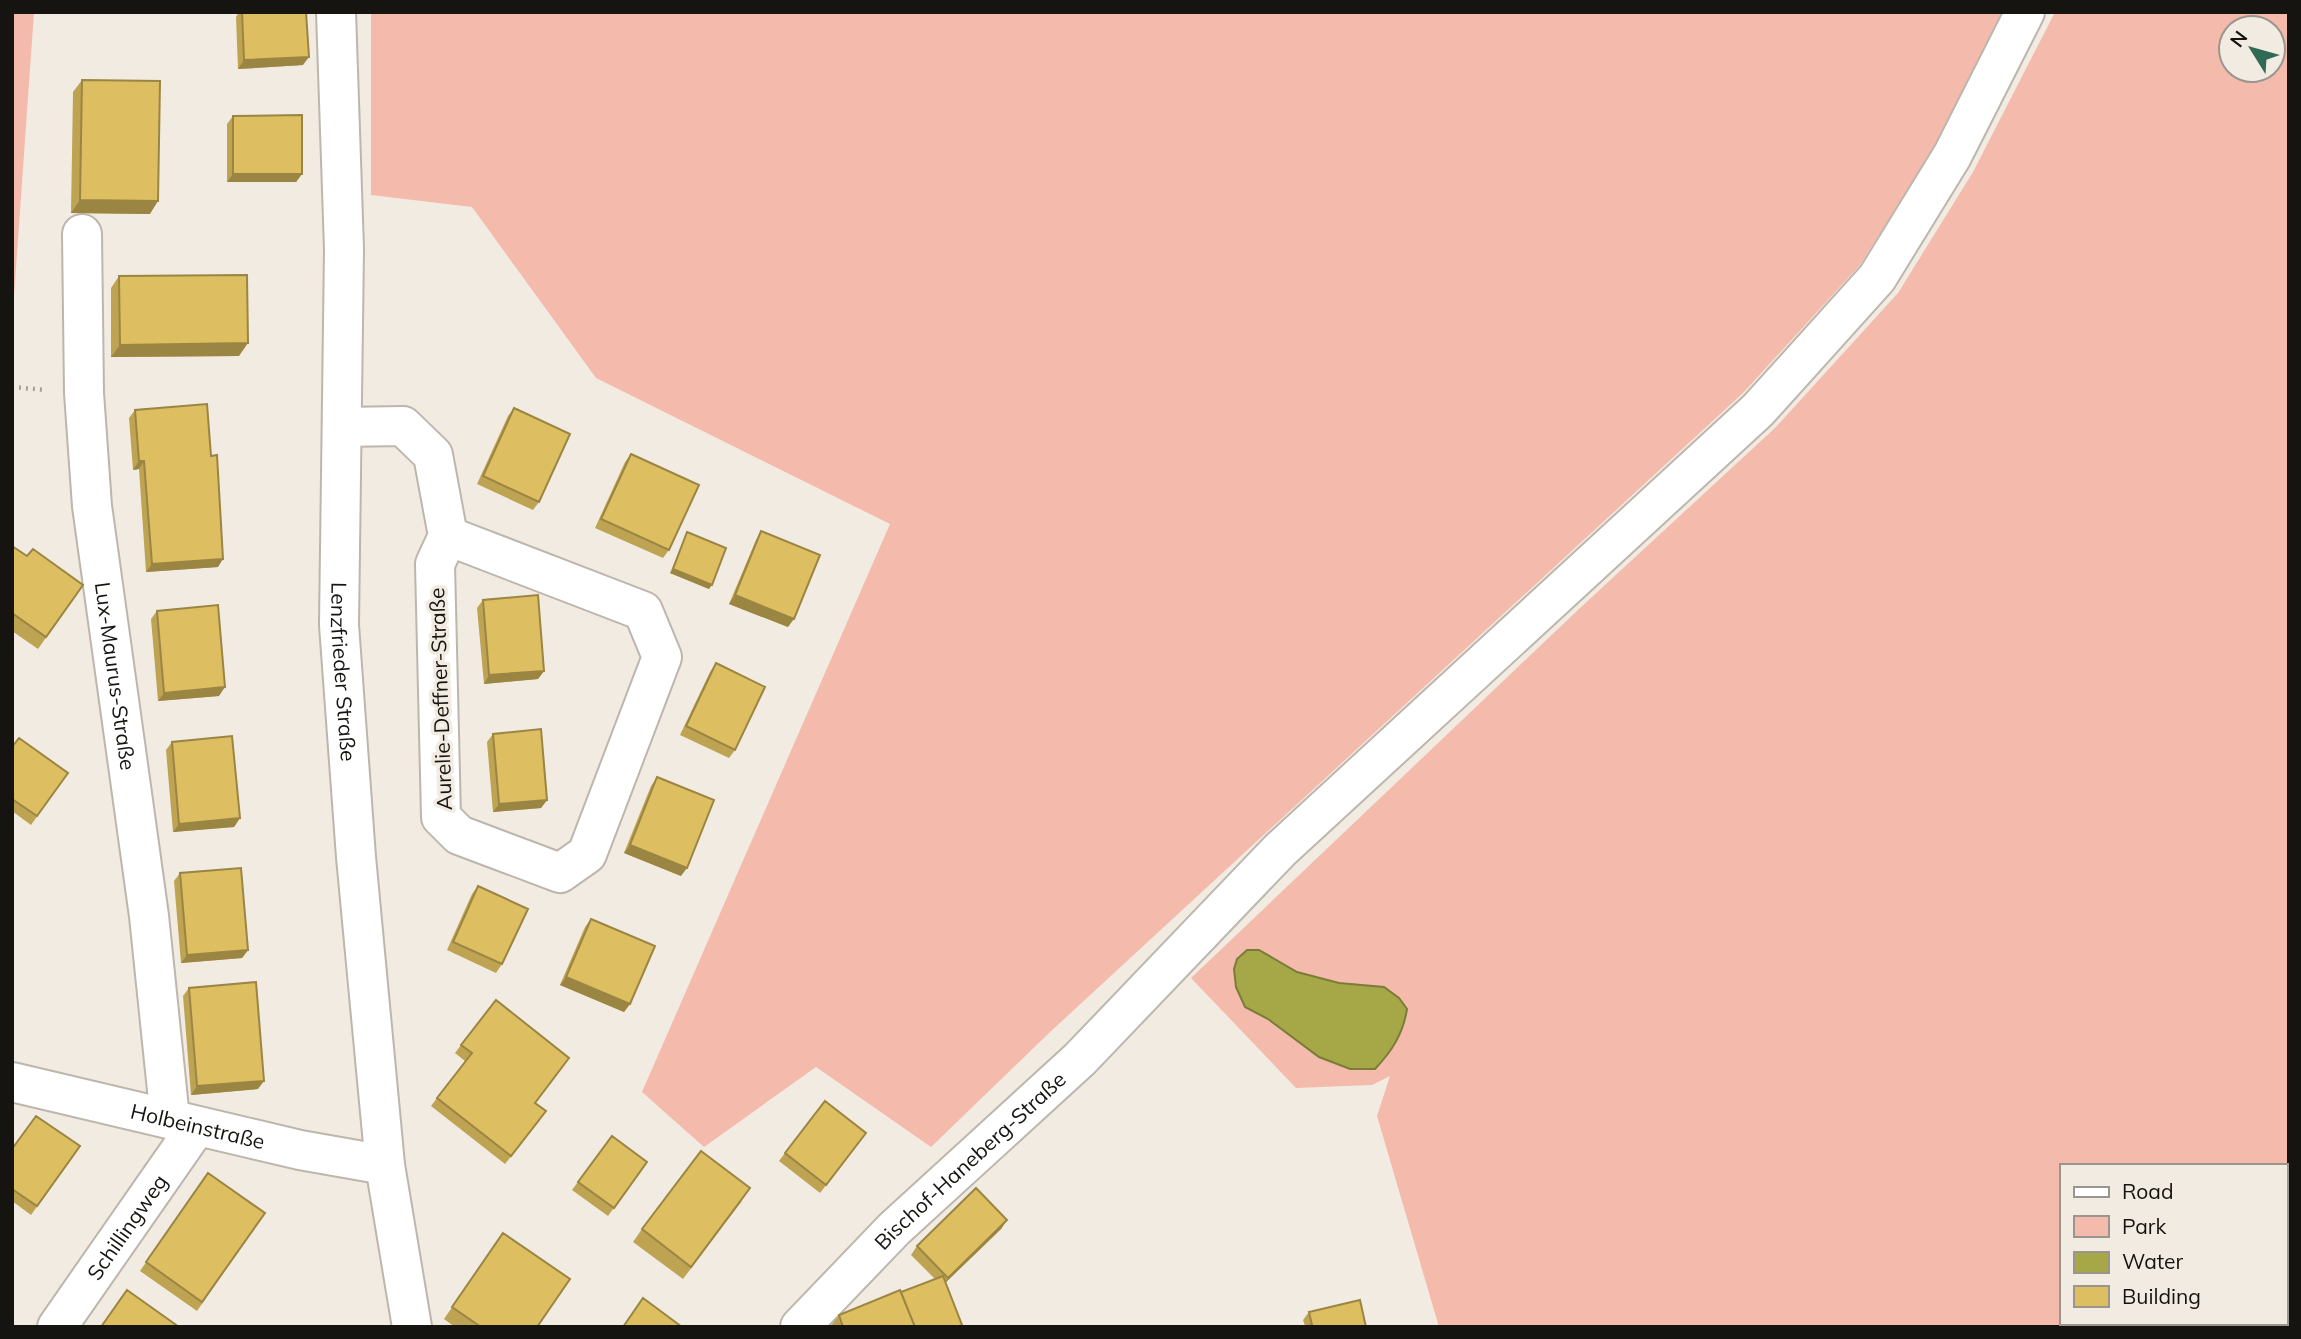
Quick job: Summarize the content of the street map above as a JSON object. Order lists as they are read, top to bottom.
{
  "streets": {
    "street": [
      "Lenzfrieder Straße",
      "Lux-Maurus-Straße",
      "Aurelie-Deffner-Straße",
      "Holbeinstraße",
      "Bischof-Haneberg-Straße",
      "Schillingweg"
    ]
  },
  "crossings": [
    ["Lenzfrieder Straße", "Holbeinstraße"],
    ["Lux-Maurus-Straße", "Holbeinstraße"],
    ["Lux-Maurus-Straße", "Schillingweg"],
    ["Holbeinstraße", "Schillingweg"]
  ],
  "legend": [
    "Road",
    "Park",
    "Water",
    "Building"
  ],
  "north": "top left"
}
